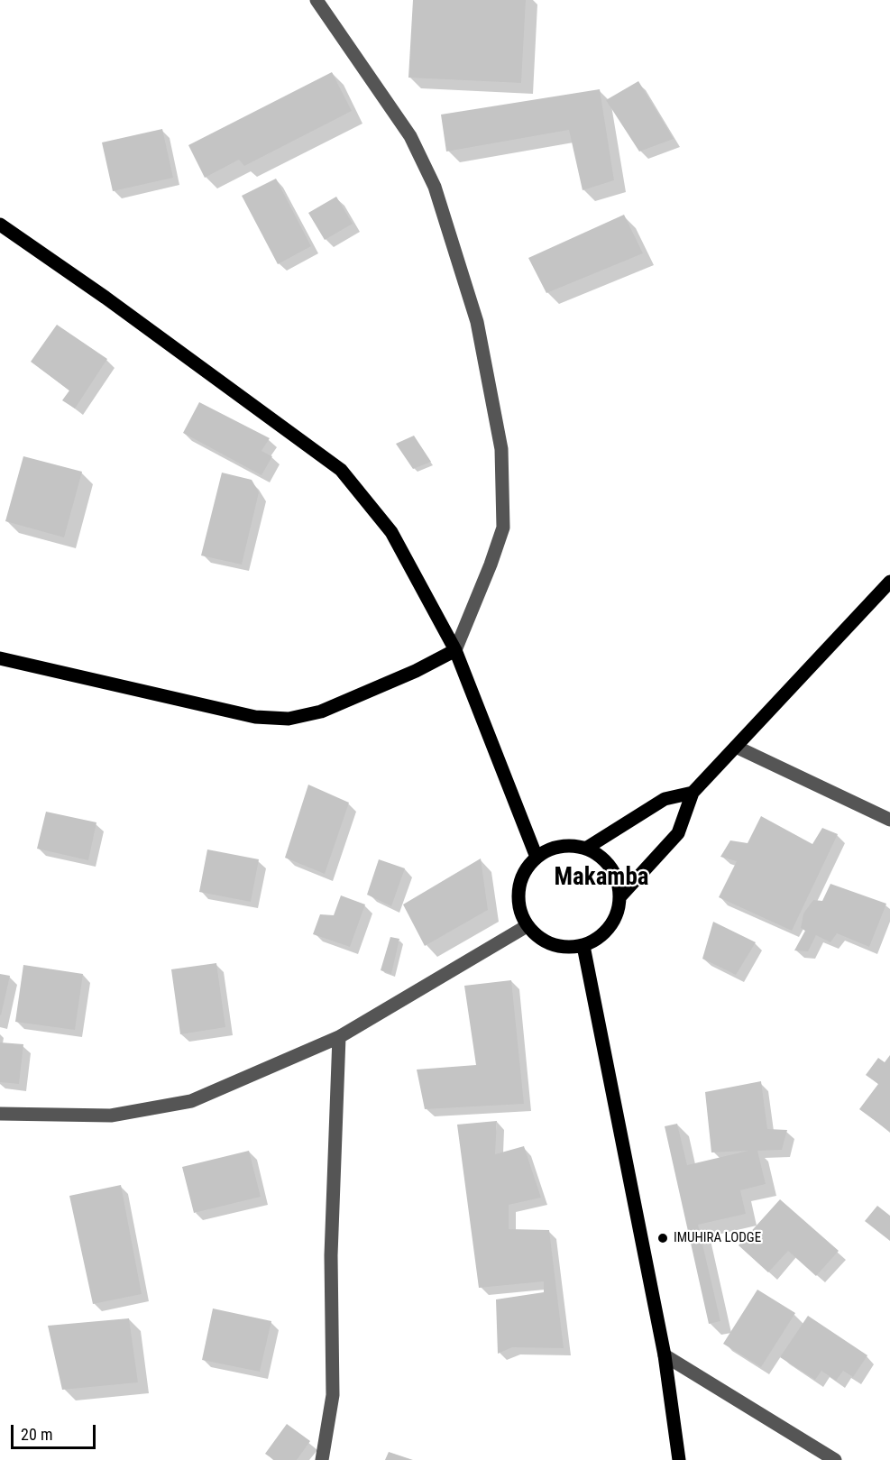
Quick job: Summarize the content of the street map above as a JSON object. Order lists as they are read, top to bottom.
{
  "districts": ["Makamba"],
  "places": ["IMUHIRA LODGE"],
  "scale_bar": "20 m"
}
